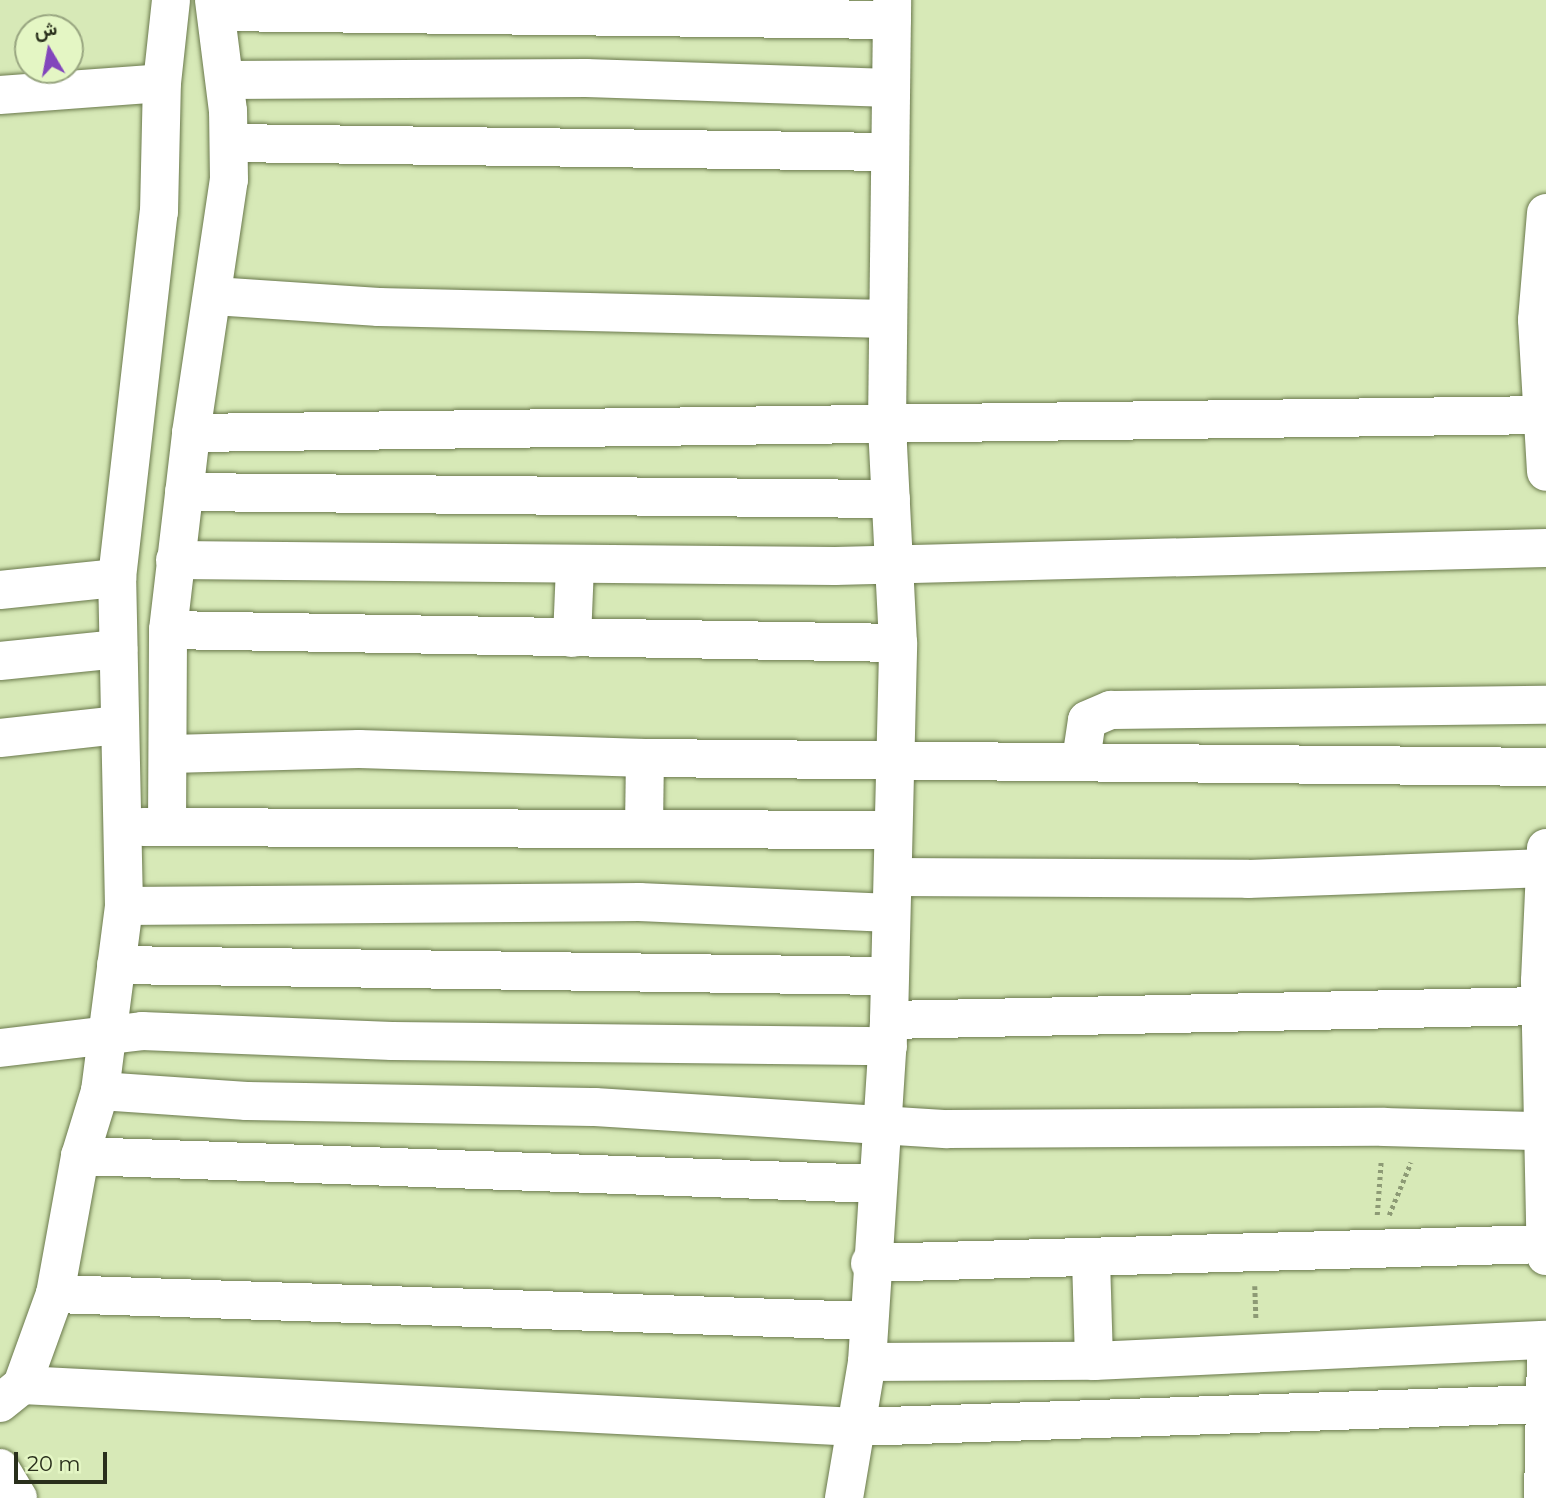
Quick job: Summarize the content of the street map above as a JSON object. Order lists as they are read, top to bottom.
{
  "scale_bar": "20 m",
  "north": "top"
}
